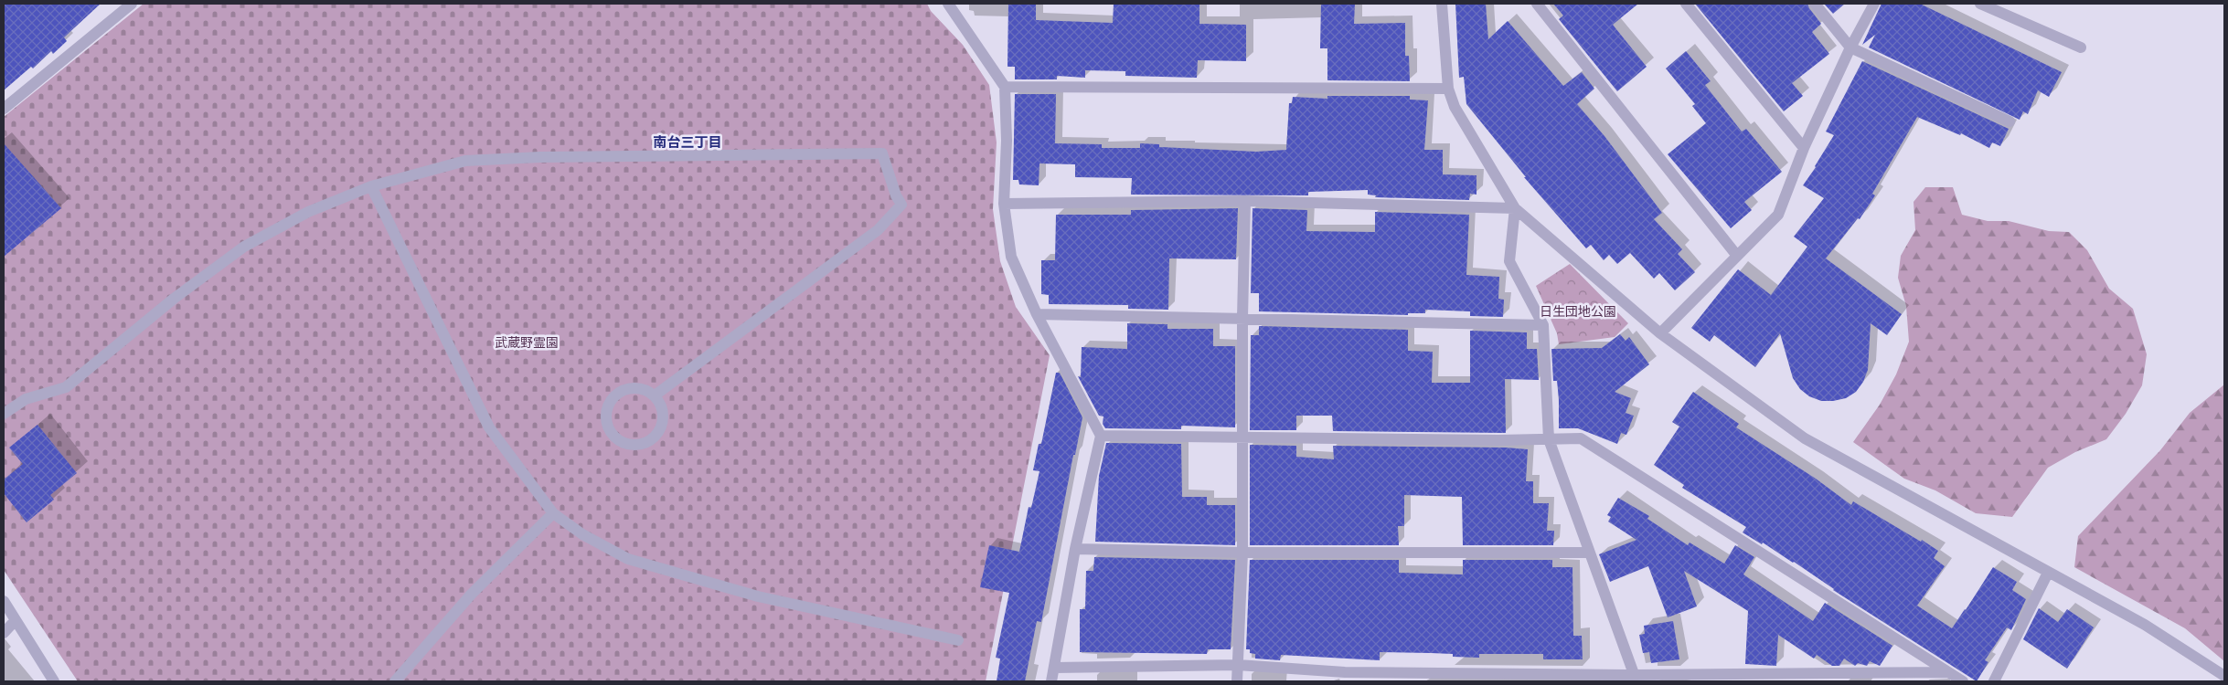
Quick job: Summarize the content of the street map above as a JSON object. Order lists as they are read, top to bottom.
{
  "districts": ["南台三丁目"],
  "parks": ["日生団地公園", "武蔵野霊園"]
}
